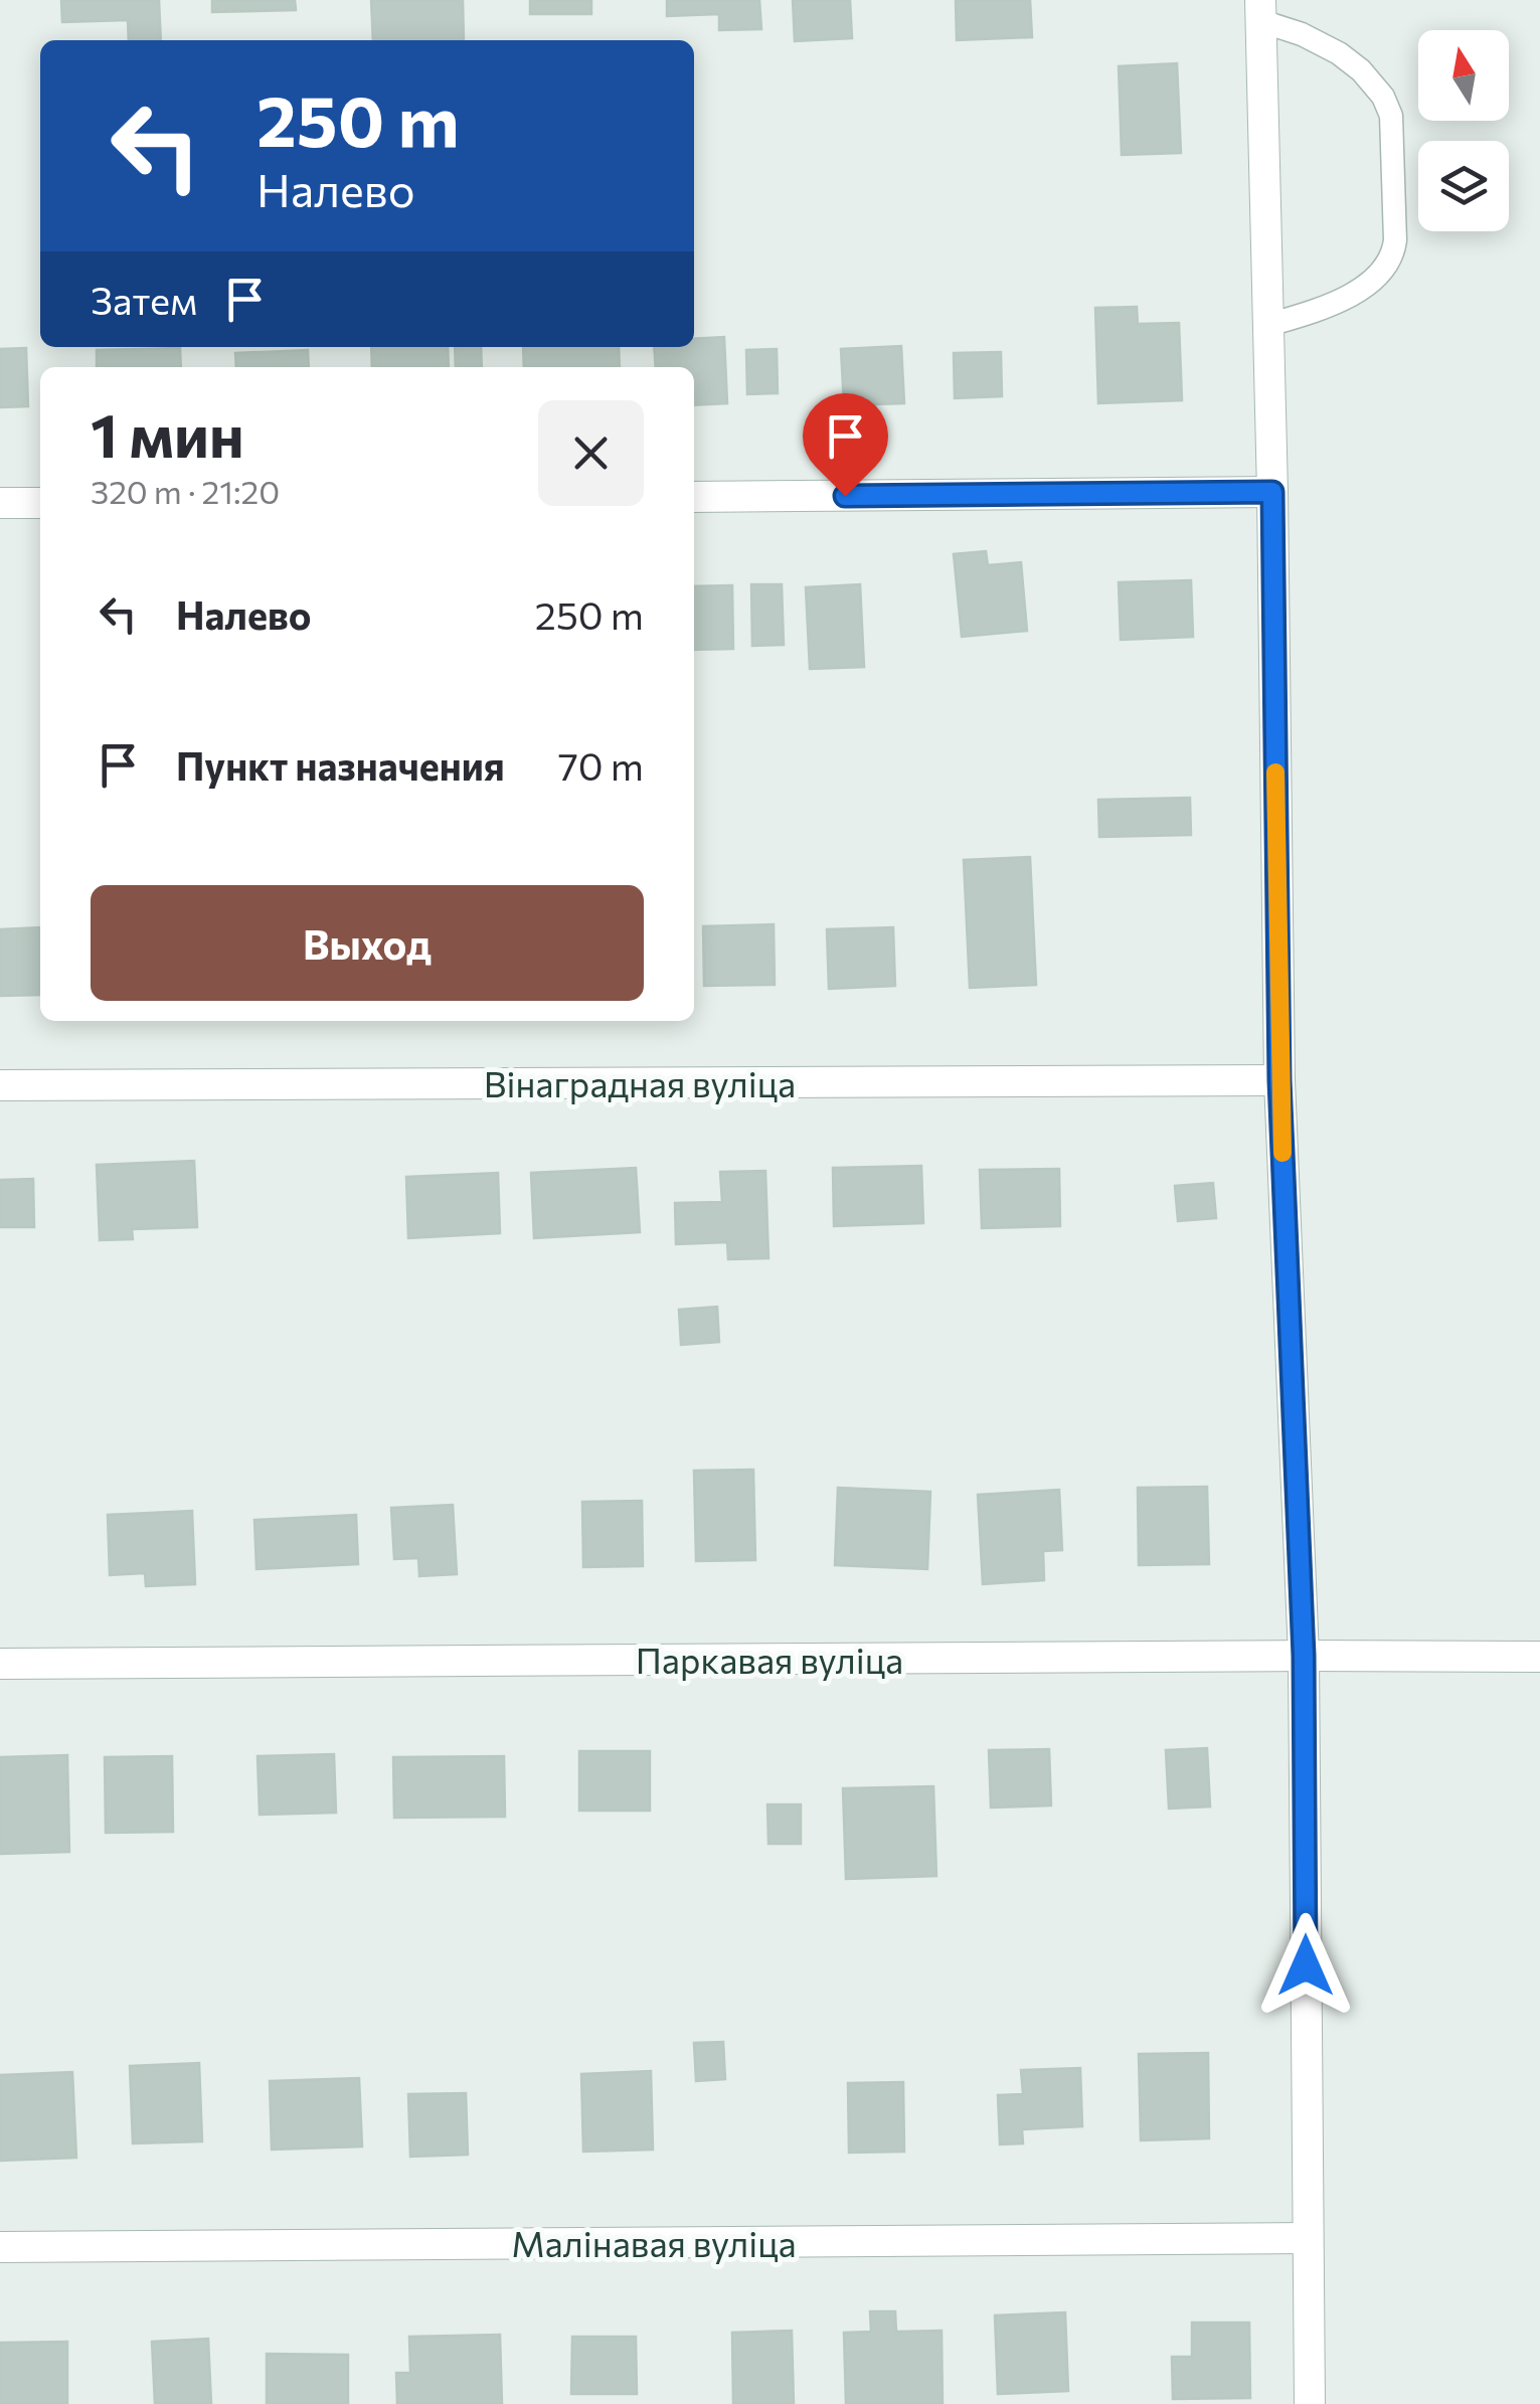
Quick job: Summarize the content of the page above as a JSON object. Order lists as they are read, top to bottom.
{
  "streets": {
    "street": ["Вінаградная вуліца", "Паркавая вуліца", "Малінавая вуліца"]
  },
  "north": "top",
  "page": {
    "turn": ["250 m", "Налево"],
    "then": "Затем",
    "heading": ["1 мин", "320 m · 21:20"],
    "list": [
      {
        "name": "Налево",
        "value": "250 m"
      },
      {
        "name": "Пункт назначения",
        "value": "70 m"
      }
    ],
    "buttons": "Выход"
  }
}
